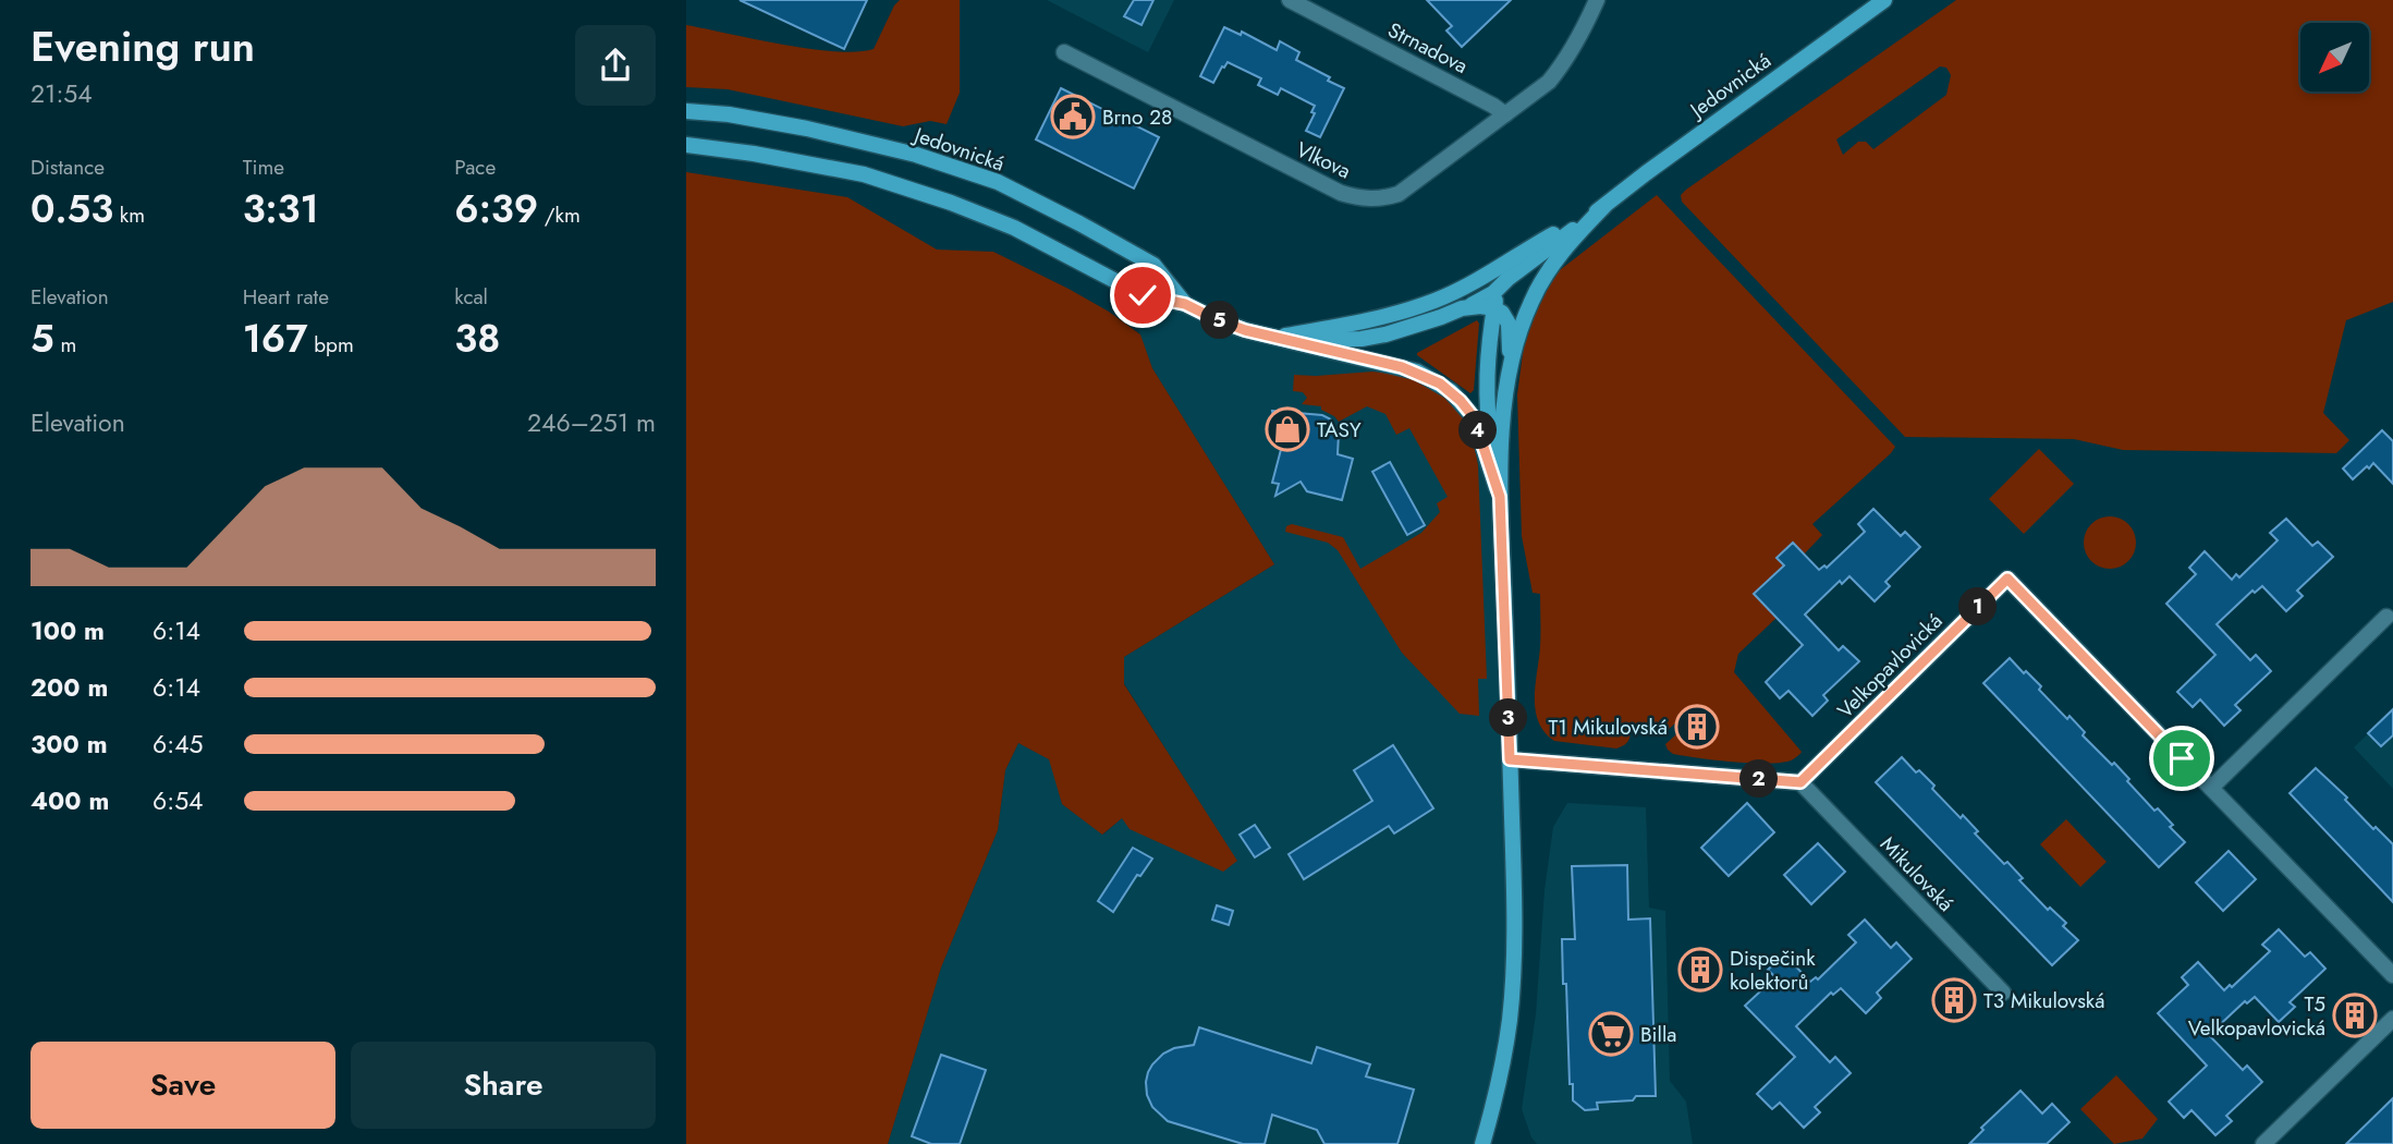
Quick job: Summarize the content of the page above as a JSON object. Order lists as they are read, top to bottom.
{
  "streets": {
    "main road": ["Jedovnická"],
    "street": [
      "Strnadova",
      "Vlkova",
      "Velkopavlovická",
      "Mikulovská"
    ]
  },
  "crossings": [
    ["Strnadova", "Vlkova"],
    ["Velkopavlovická", "Mikulovská"]
  ],
  "places": {
    "public building": ["Brno 28"],
    "shop": ["TASY"],
    "building": [
      "T1 Mikulovská",
      "Dispečink kolektorů",
      "T3 Mikulovská",
      "T5 Velkopavlovická"
    ],
    "supermarket": ["Billa"]
  },
  "north": "bottom left",
  "page": {
    "heading": ["Evening run", "21:54"],
    "stats": [
      ["Distance", "0.53 km"],
      ["Time", "3:31"],
      ["Pace", "6:39 /km"],
      ["Elevation", "5 m"],
      ["Heart rate", "167 bpm"],
      ["kcal", "38"]
    ],
    "pins": [
      "5",
      "4",
      "1",
      "3",
      "2"
    ],
    "chart": ["Elevation", "246–251 m"],
    "list": [
      {
        "name": "100 m",
        "note": "6:14"
      },
      {
        "name": "200 m",
        "note": "6:14"
      },
      {
        "name": "300 m",
        "note": "6:45"
      },
      {
        "name": "400 m",
        "note": "6:54"
      }
    ],
    "buttons": ["Save", "Share"]
  }
}
